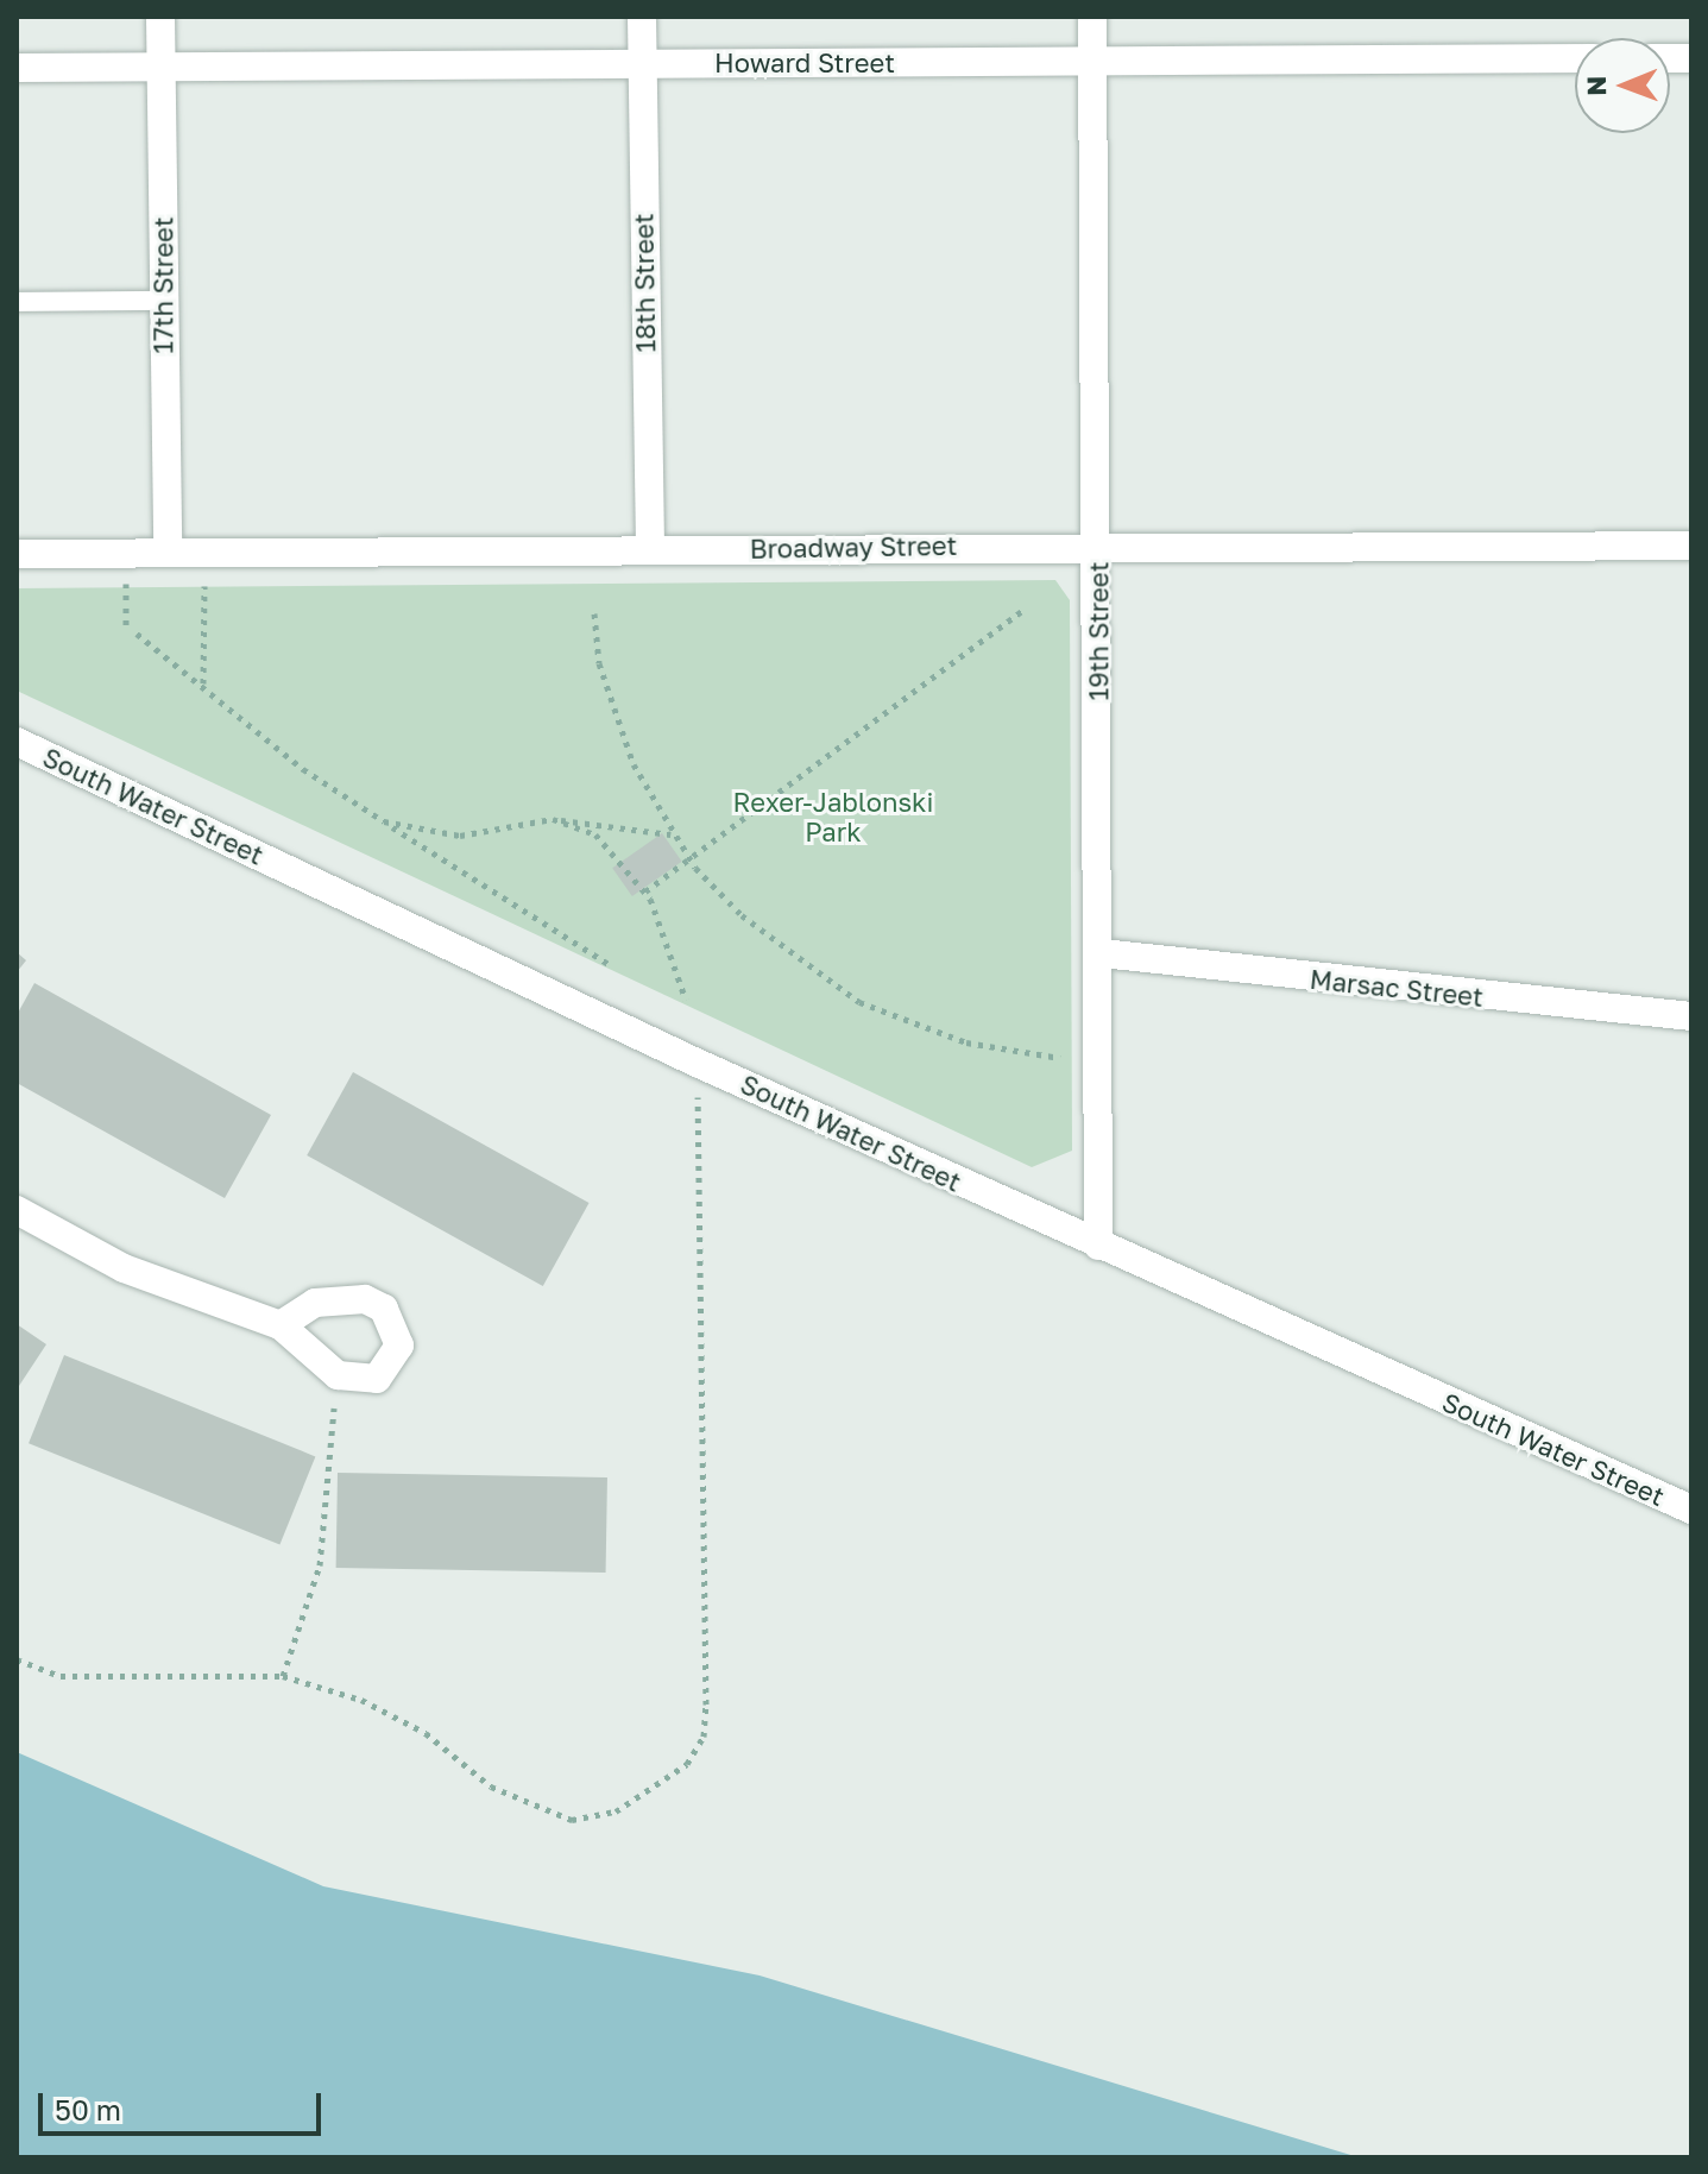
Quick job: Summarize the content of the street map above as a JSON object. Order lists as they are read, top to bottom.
{
  "streets": {
    "street": [
      "Howard Street",
      "18th Street",
      "17th Street",
      "Broadway Street",
      "19th Street",
      "South Water Street",
      "Marsac Street"
    ]
  },
  "crossings": [
    ["Howard Street", "18th Street"],
    ["Howard Street", "17th Street"],
    ["Howard Street", "19th Street"],
    ["18th Street", "Broadway Street"],
    ["17th Street", "Broadway Street"],
    ["Broadway Street", "19th Street"],
    ["19th Street", "South Water Street"],
    ["19th Street", "Marsac Street"]
  ],
  "parks": ["Rexer-Jablonski Park"],
  "scale_bar": "50 m",
  "north": "left"
}
